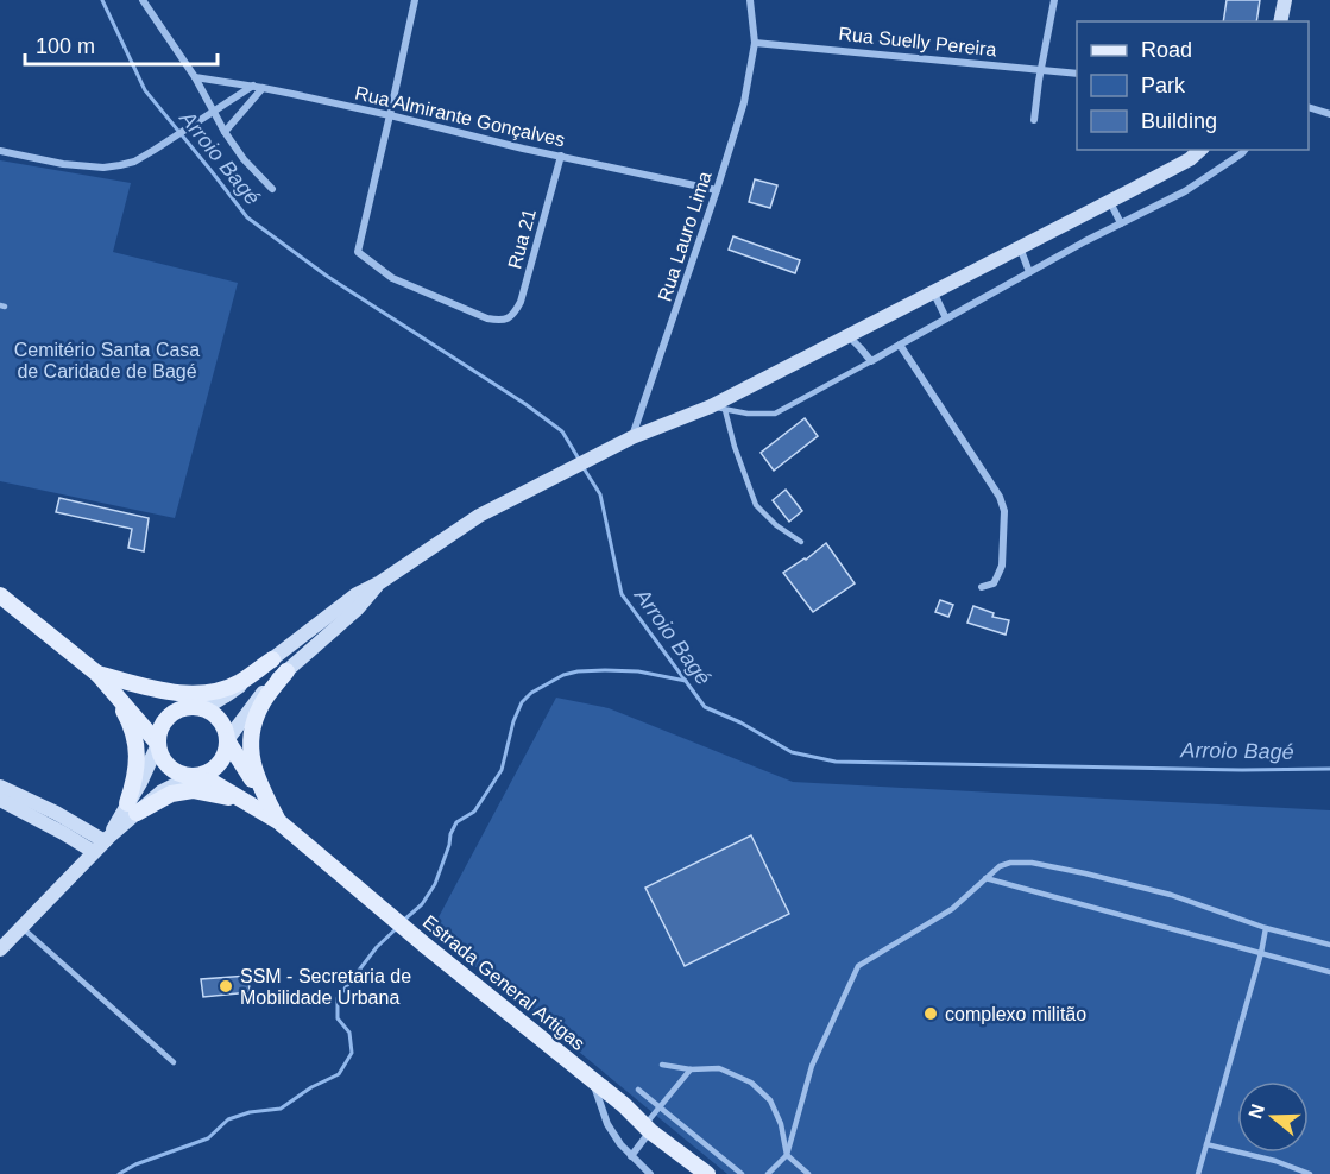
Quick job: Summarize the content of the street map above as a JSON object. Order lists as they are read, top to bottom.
{
  "streets": {
    "main road": ["Estrada General Artigas"],
    "street": [
      "Rua Suelly Pereira",
      "Rua Almirante Gonçalves",
      "Rua Lauro Lima",
      "Rua 21"
    ]
  },
  "crossings": [
    ["Rua Suelly Pereira", "Rua Lauro Lima"],
    ["Rua Almirante Gonçalves", "Rua Lauro Lima"],
    ["Rua Almirante Gonçalves", "Rua 21"]
  ],
  "water": ["Arroio Bagé"],
  "parks": ["Cemitério Santa Casa de Caridade de Bagé"],
  "places": ["SSM - Secretaria de Mobilidade Urbana", "complexo militão"],
  "legend": ["Road", "Park", "Building"],
  "scale_bar": "100 m",
  "north": "left"
}
